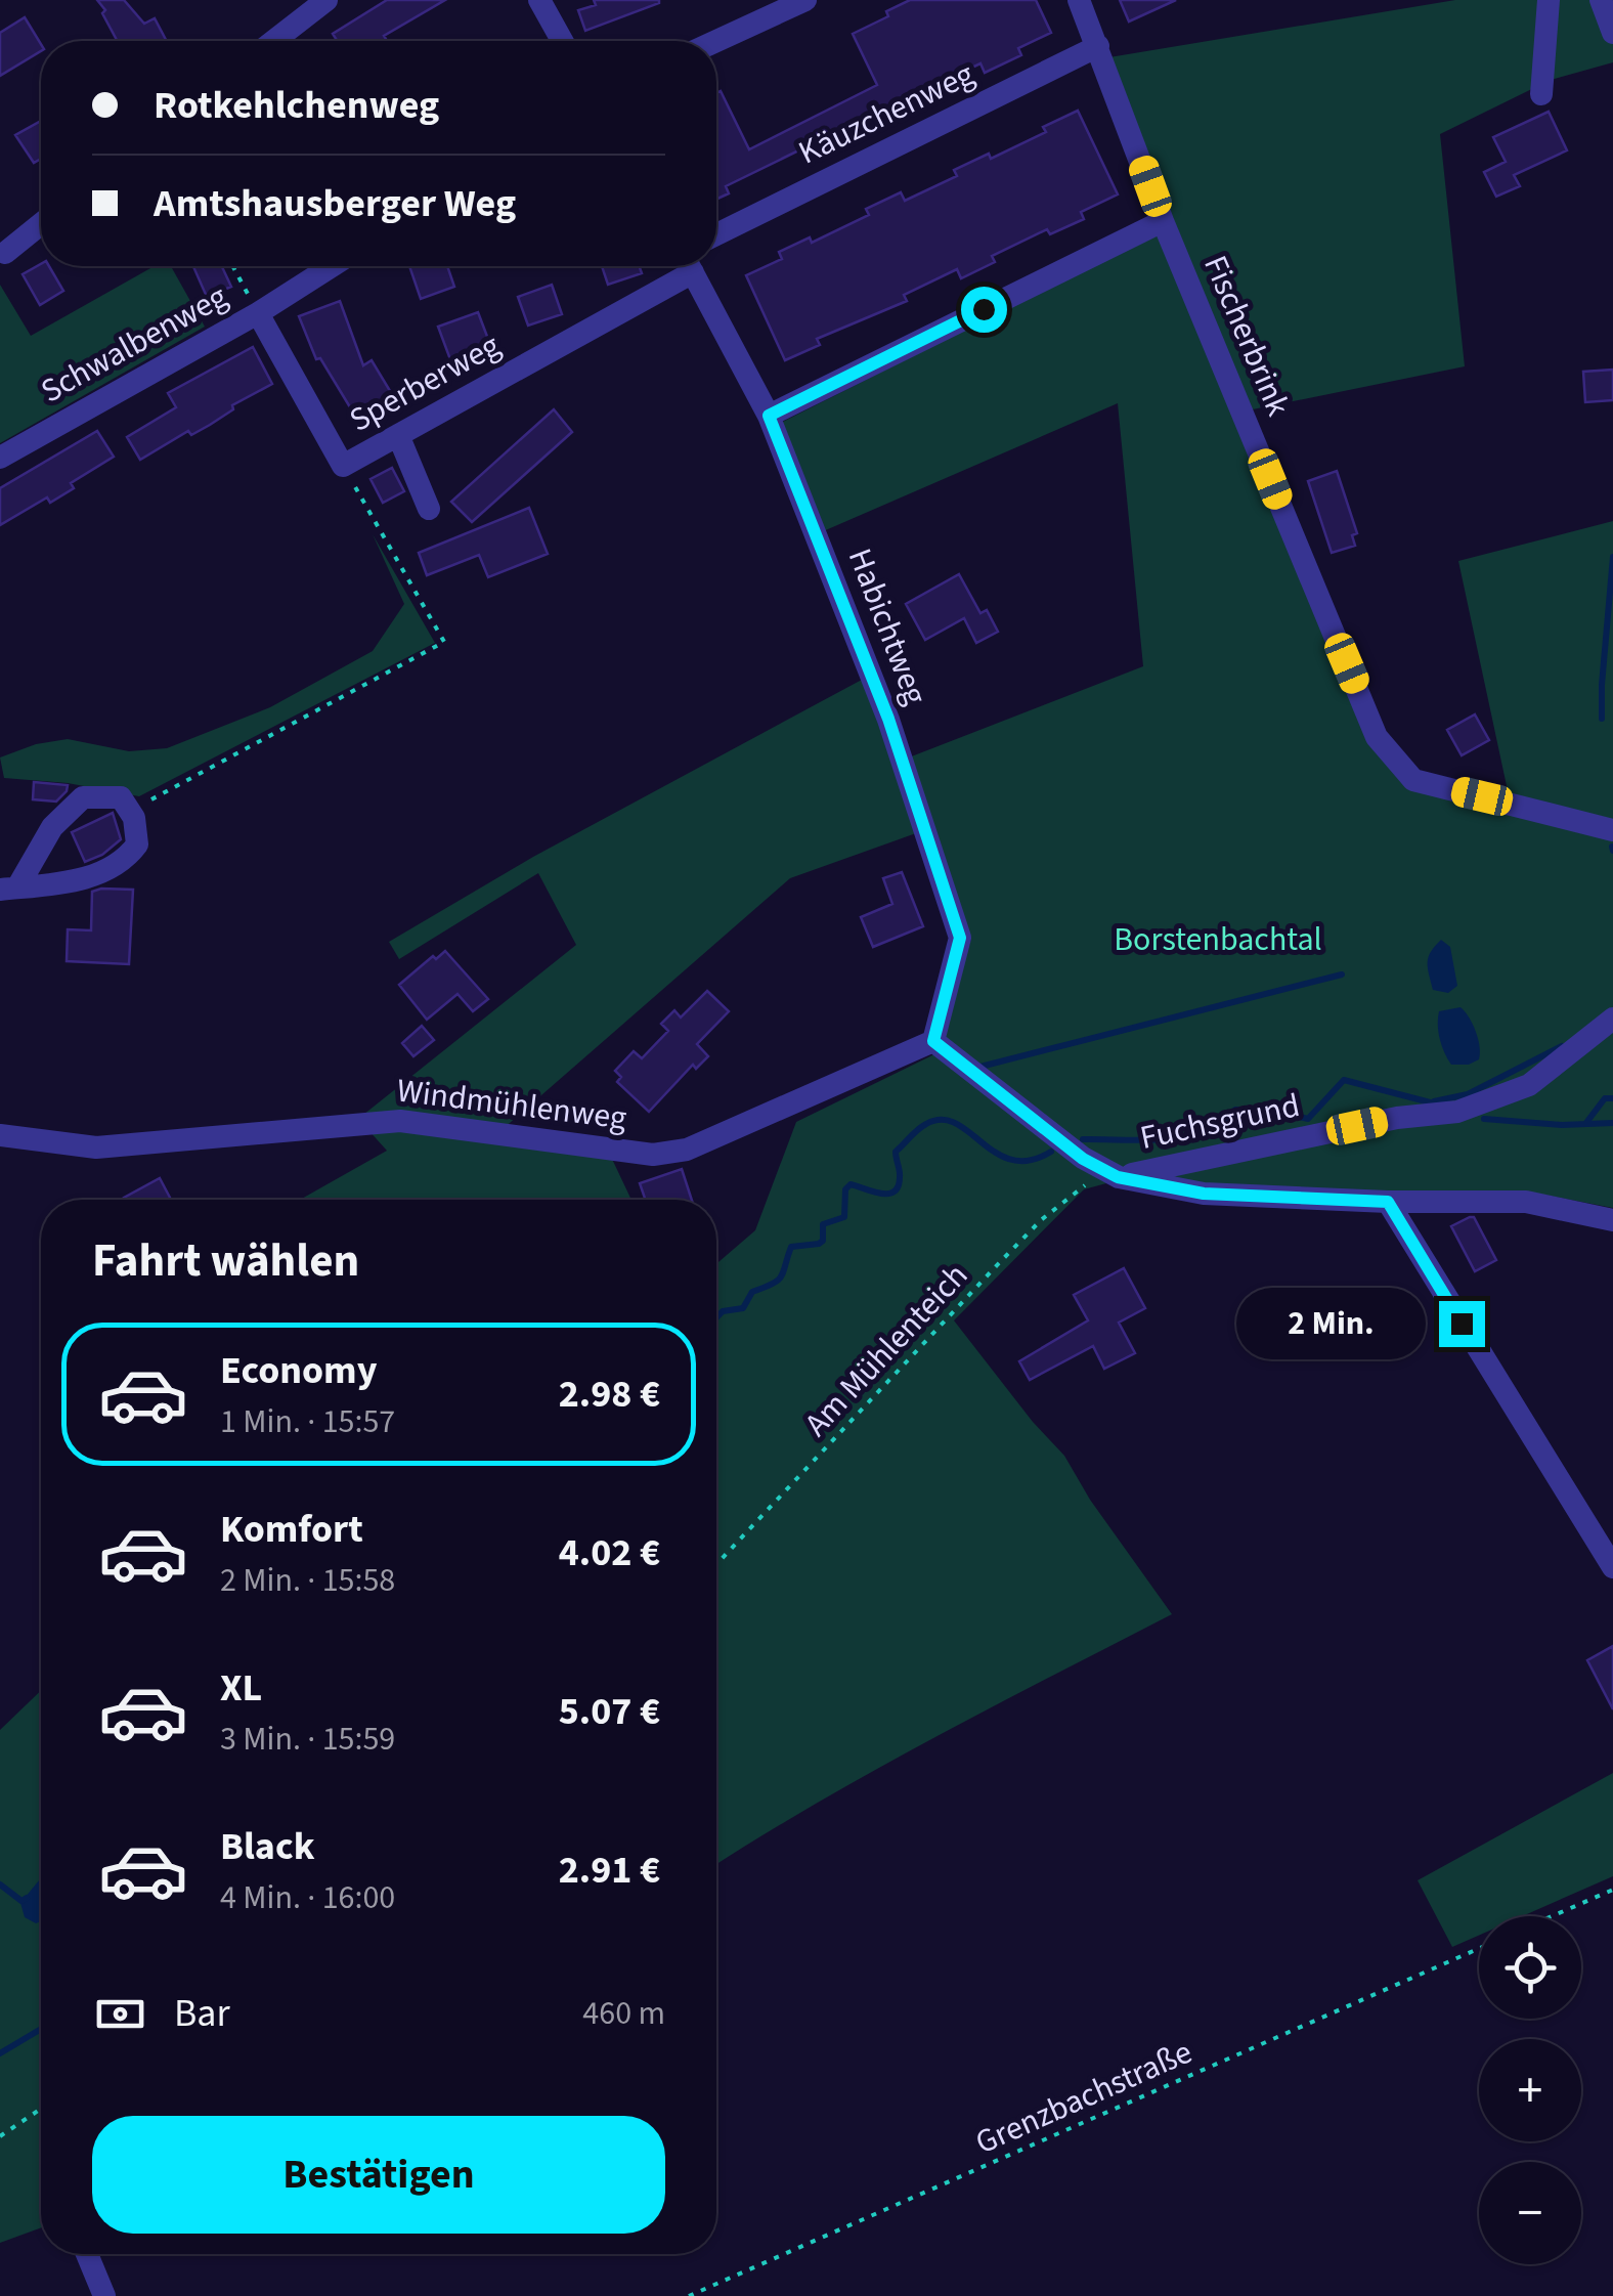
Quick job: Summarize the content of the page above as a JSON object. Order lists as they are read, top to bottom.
{
  "streets": {
    "street": [
      "Käuzchenweg",
      "Fischerbrink",
      "Schwalbenweg",
      "Sperberweg",
      "Habichtweg",
      "Windmühlenweg",
      "Fuchsgrund"
    ],
    "path": ["Am Mühlenteich", "Grenzbachstraße"]
  },
  "crossings": [
    ["Käuzchenweg", "Fischerbrink"],
    ["Schwalbenweg", "Sperberweg"],
    ["Habichtweg", "Windmühlenweg"],
    ["Fuchsgrund", "Am Mühlenteich"]
  ],
  "parks": ["Borstenbachtal"],
  "page": {
    "banner": ["Rotkehlchenweg", "Amtshausberger Weg"],
    "heading": "Fahrt wählen",
    "bubble": "2 Min.",
    "list": [
      {
        "name": "Economy",
        "note": "1 Min. · 15:57",
        "value": "2.98 €"
      },
      {
        "name": "Komfort",
        "note": "2 Min. · 15:58",
        "value": "4.02 €"
      },
      {
        "name": "XL",
        "note": "3 Min. · 15:59",
        "value": "5.07 €"
      },
      {
        "name": "Black",
        "note": "4 Min. · 16:00",
        "value": "2.91 €"
      }
    ],
    "map_buttons": ["+", "−"],
    "pay": ["Bar", "460 m"],
    "buttons": "Bestätigen"
  }
}
